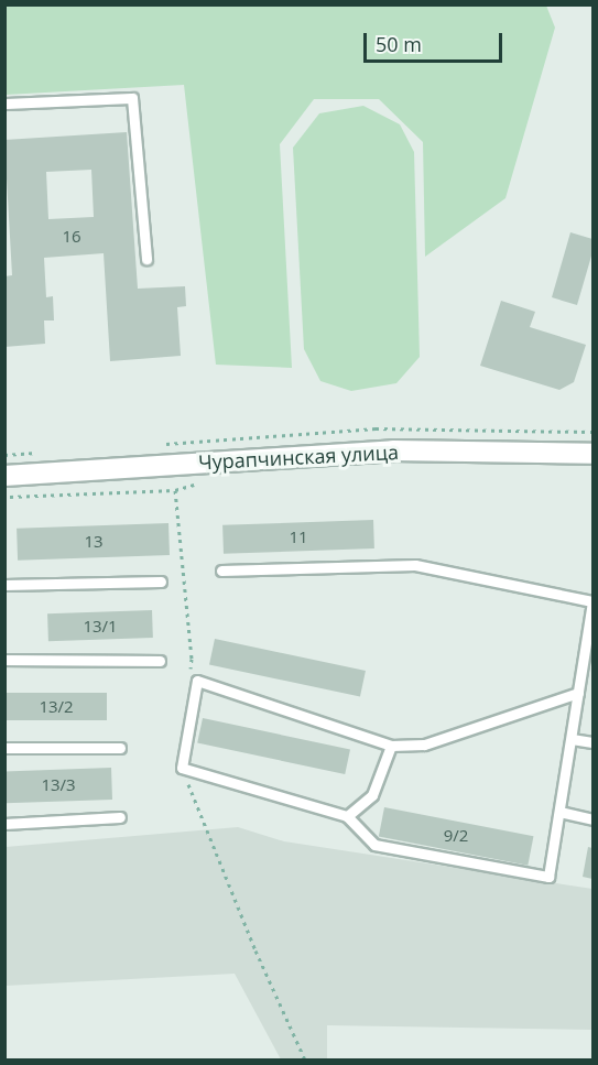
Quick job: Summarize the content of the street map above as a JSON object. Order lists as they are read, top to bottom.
{
  "streets": {
    "street": ["Чурапчинская улица"]
  },
  "house_numbers": [
    "16",
    "11",
    "13",
    "13/1",
    "13/2",
    "13/3",
    "9/2"
  ],
  "scale_bar": "50 m"
}
